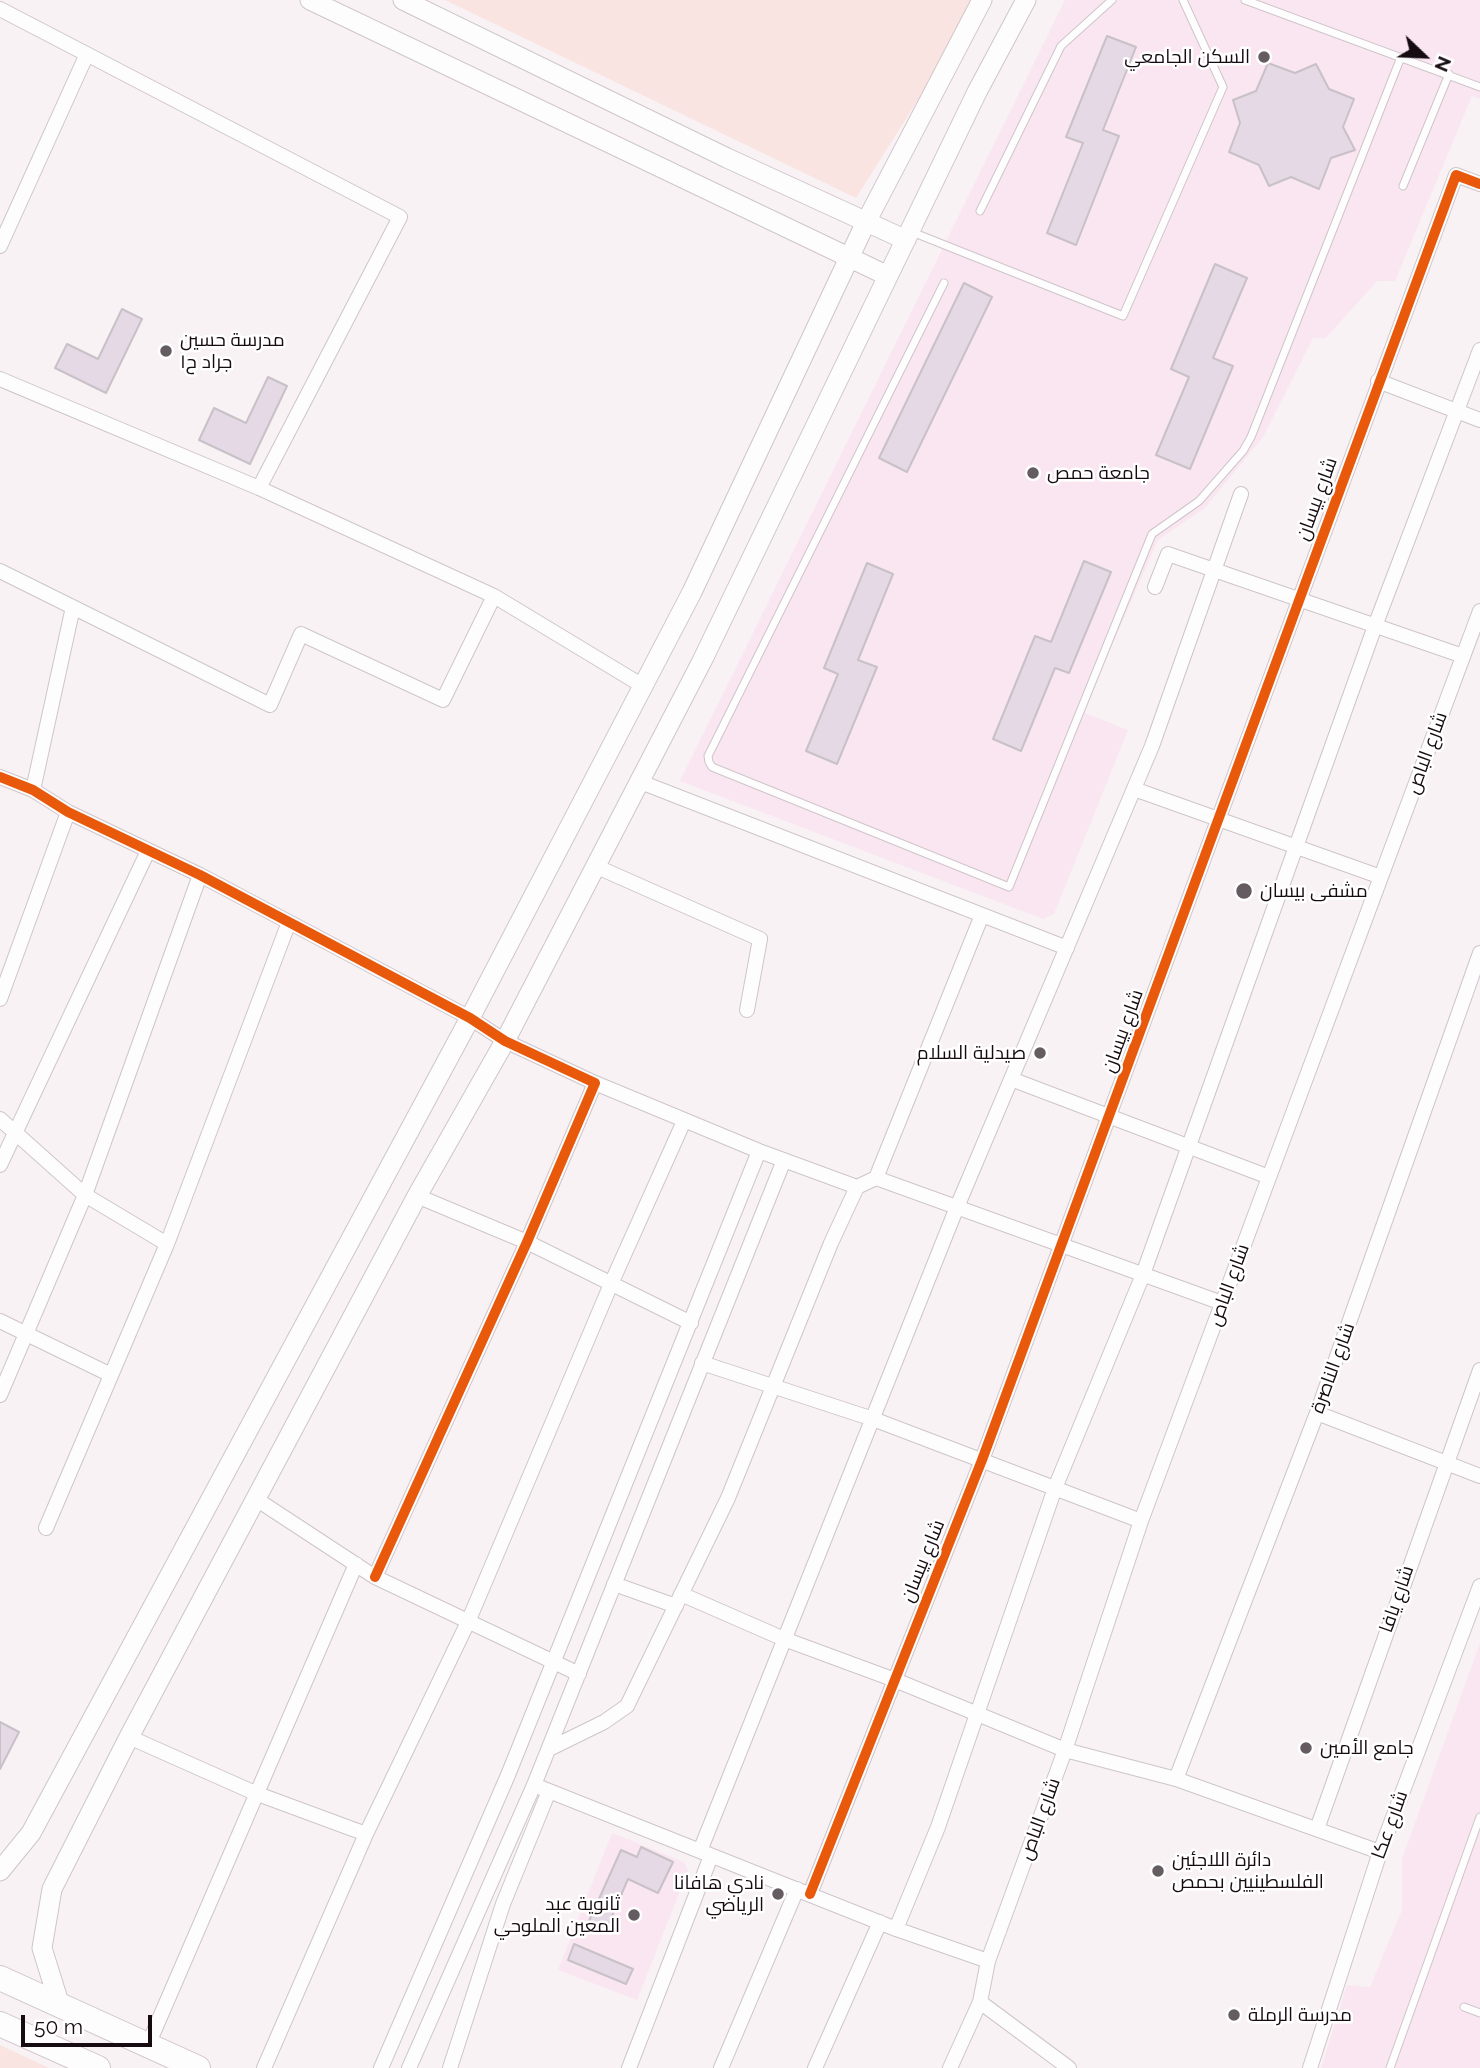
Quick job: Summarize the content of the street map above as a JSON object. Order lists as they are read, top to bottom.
{
  "streets": {
    "street": [
      "شارع بيسان",
      "شارع الباص",
      "شارع الناصرة",
      "شارع يافا",
      "شارع عكا"
    ]
  },
  "places": [
    "السكن الجامعي",
    "مدرسة حسين جراد ح١",
    "جامعة حمص",
    "مشفى بيسان",
    "صيدلية السلام",
    "جامع الأمين",
    "دائرة اللاجئين الفلسطينيين بحمص",
    "نادي هافانا الرياضي",
    "ثانوية عبد المعين الملوحي",
    "مدرسة الرملة"
  ],
  "scale_bar": "50 m",
  "north": "bottom right"
}
